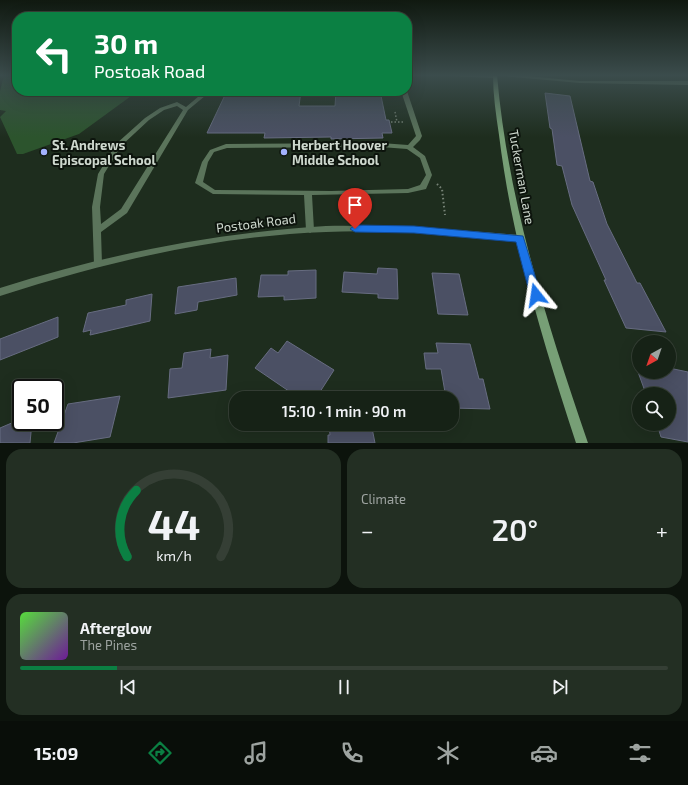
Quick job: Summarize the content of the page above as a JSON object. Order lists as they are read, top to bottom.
{
  "streets": {
    "main road": ["Tuckerman Lane"],
    "street": ["Postoak Road"]
  },
  "crossings": [
    ["Tuckerman Lane", "Postoak Road"]
  ],
  "places": ["St. Andrews Episcopal School", "Herbert Hoover Middle School"],
  "north": "bottom left",
  "page": {
    "turn": ["30 m", "Postoak Road"],
    "limit": "50",
    "trip": "15:10 · 1 min · 90 m",
    "tile": "Climate",
    "heat": ["−", "20°", "+"],
    "song": ["Afterglow", "The Pines"],
    "tabs": "15:09",
    "gauge": ["44", "km/h"]
  }
}
